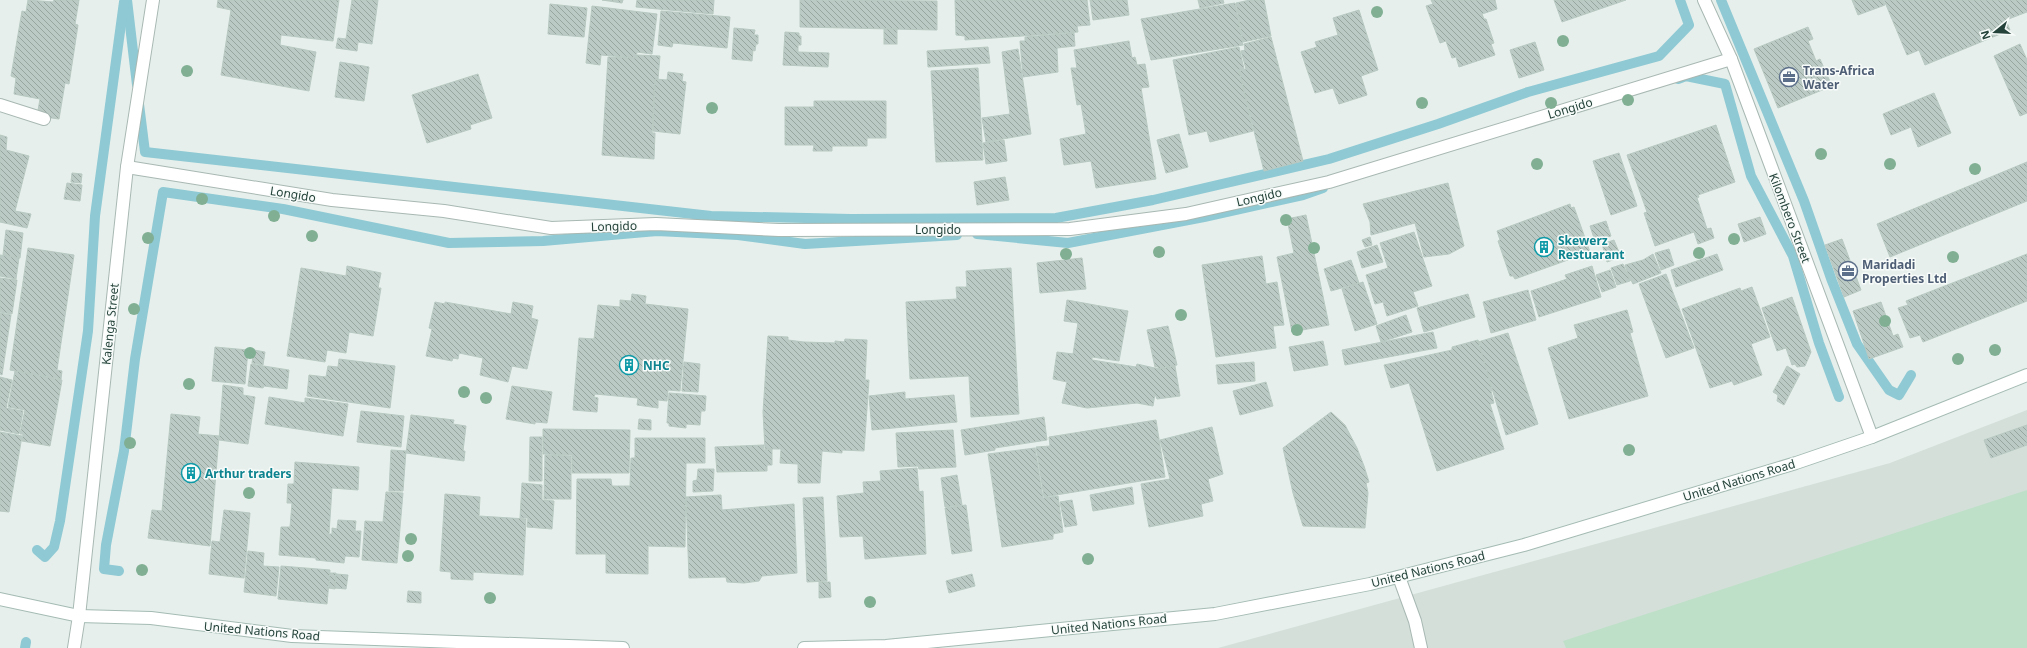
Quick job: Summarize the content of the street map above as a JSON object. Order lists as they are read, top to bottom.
{
  "streets": {
    "street": [
      "Longido",
      "Kilombero Street",
      "Kalenga Street",
      "United Nations Road"
    ]
  },
  "crossings": [
    ["Longido", "Kilombero Street"],
    ["Longido", "Kalenga Street"],
    ["Kilombero Street", "United Nations Road"],
    ["Kalenga Street", "United Nations Road"]
  ],
  "places": {
    "office": ["Trans-Africa Water", "Maridadi Properties Ltd"],
    "building": ["Skewerz Restuarant", "NHC", "Arthur traders"]
  },
  "north": "left"
}
